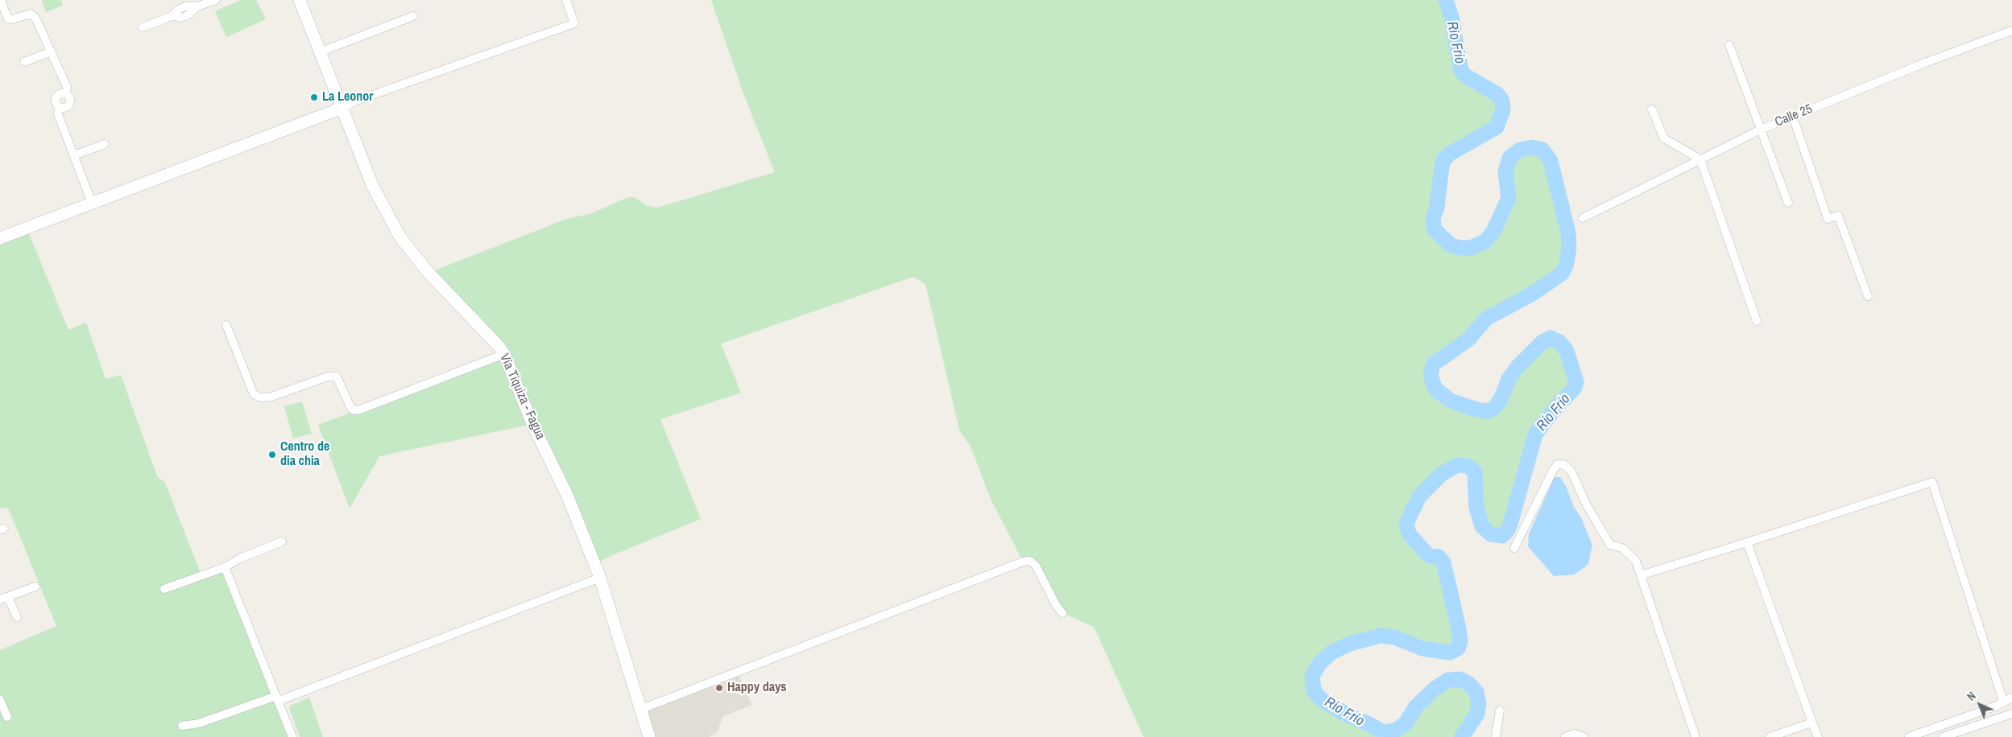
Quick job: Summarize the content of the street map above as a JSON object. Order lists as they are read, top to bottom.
{
  "streets": {
    "street": ["Calle 25", "Vía Tiquiza - Fagua"]
  },
  "water": ["Río Frío"],
  "places": ["La Leonor", "Centro de dia chia", "Happy days"],
  "north": "top left"
}
